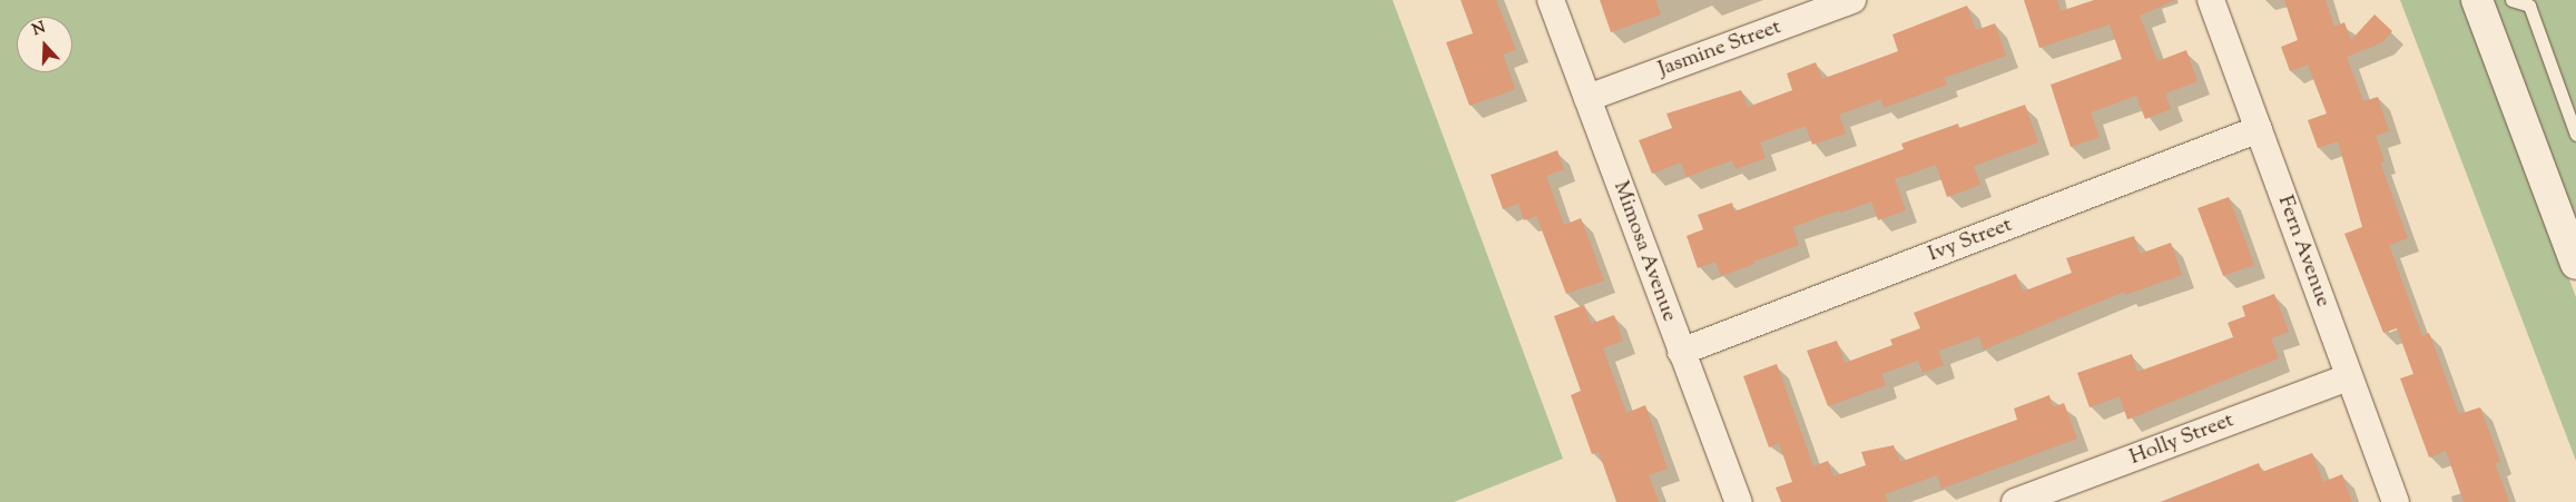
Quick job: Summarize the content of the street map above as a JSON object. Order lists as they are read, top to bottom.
{
  "streets": {
    "street": [
      "Jasmine Street",
      "Ivy Street",
      "Mimosa Avenue",
      "Fern Avenue",
      "Holly Street"
    ]
  },
  "crossings": [
    ["Jasmine Street", "Mimosa Avenue"],
    ["Ivy Street", "Mimosa Avenue"],
    ["Ivy Street", "Fern Avenue"],
    ["Fern Avenue", "Holly Street"]
  ],
  "north": "top"
}
